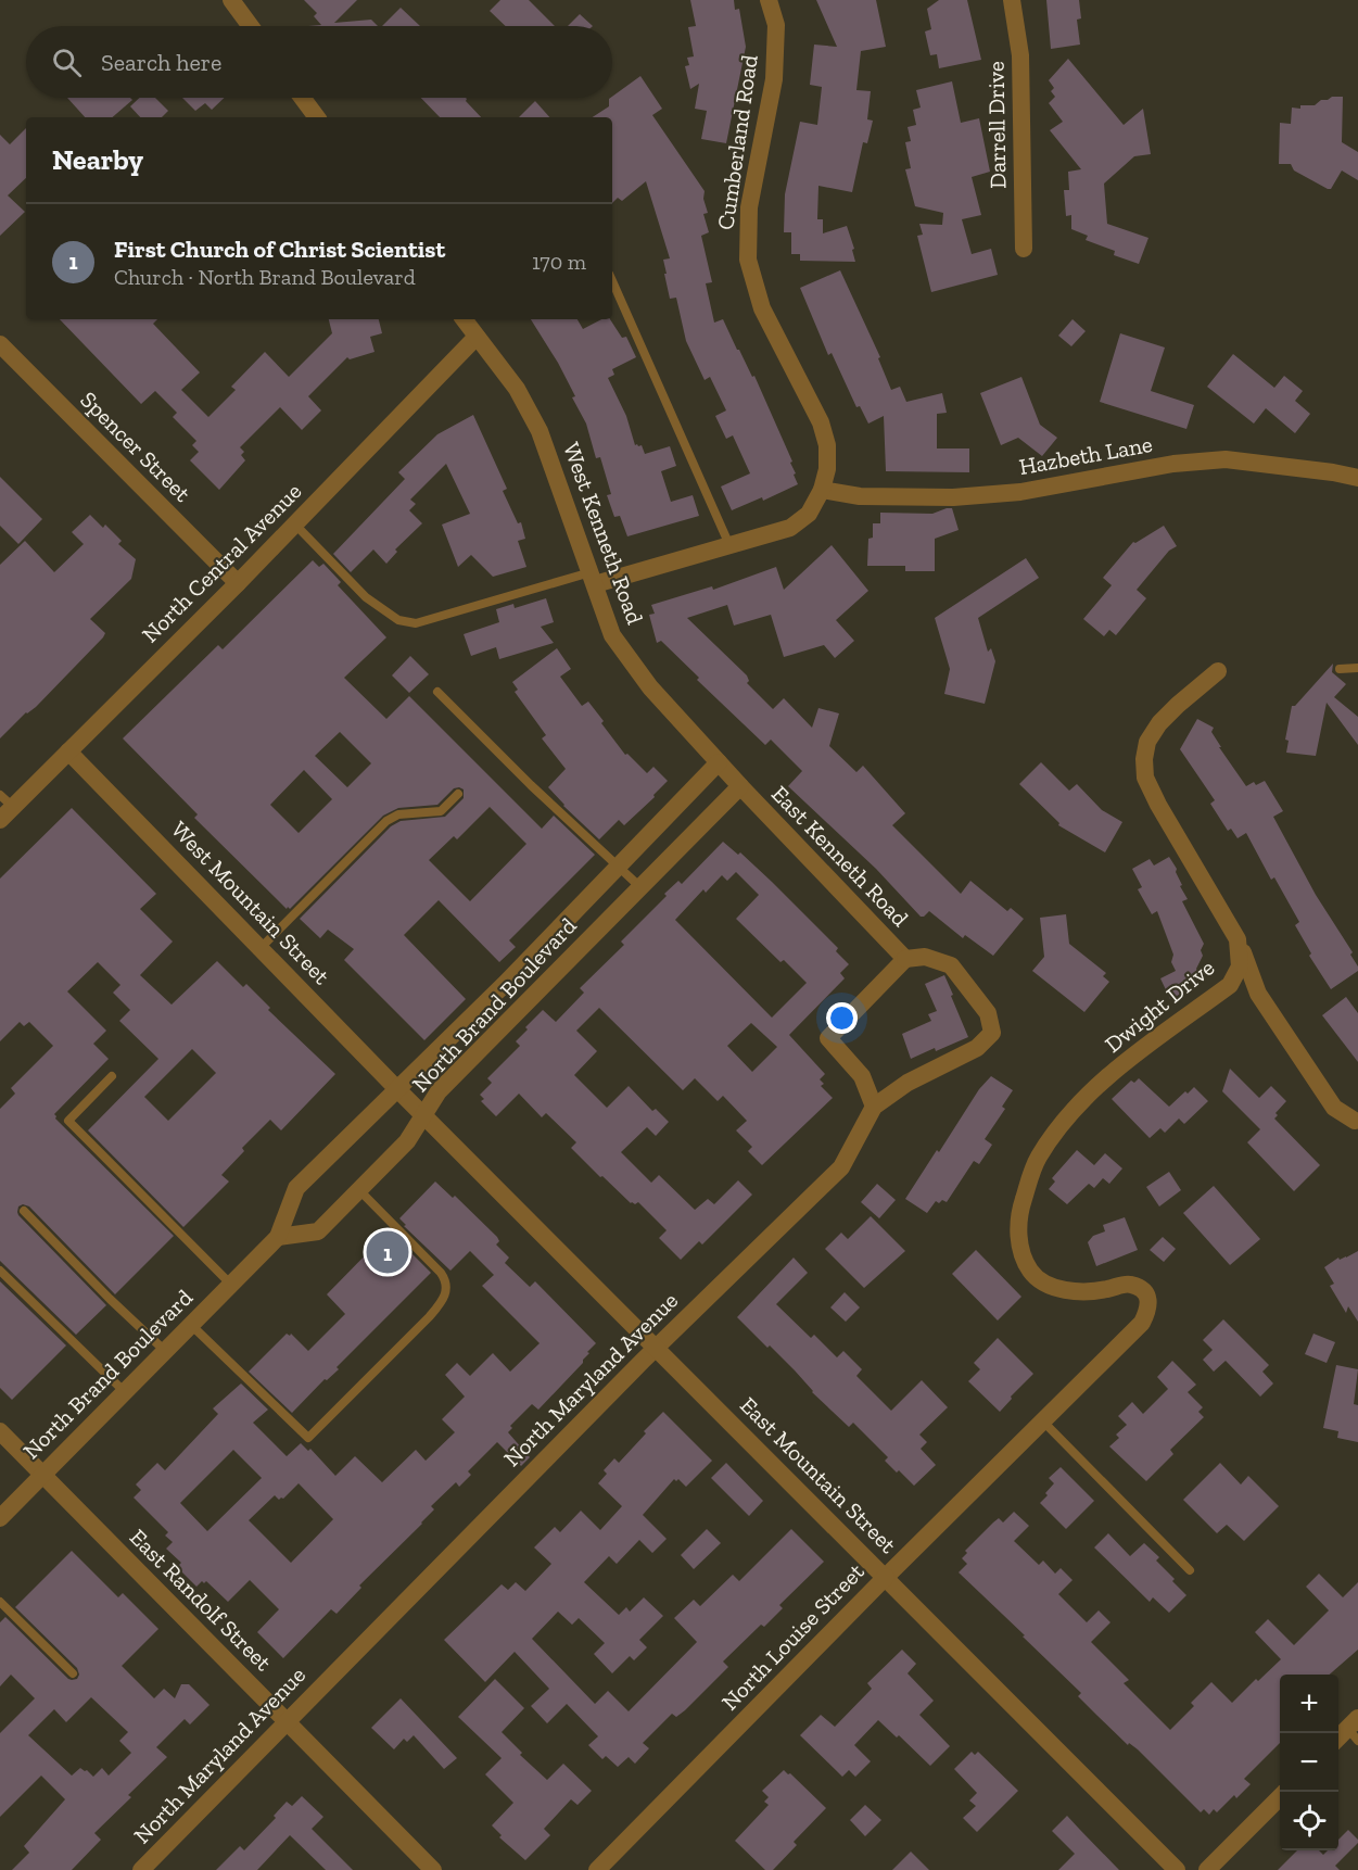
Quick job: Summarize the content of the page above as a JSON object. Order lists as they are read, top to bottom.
{
  "streets": {
    "street": [
      "Darrell Drive",
      "Cumberland Road",
      "Spencer Street",
      "Hazbeth Lane",
      "West Kenneth Road",
      "North Central Avenue",
      "East Kenneth Road",
      "West Mountain Street",
      "North Brand Boulevard",
      "Dwight Drive",
      "North Maryland Avenue",
      "East Mountain Street",
      "East Randolf Street",
      "North Louise Street"
    ]
  },
  "crossings": [
    ["Cumberland Road", "Hazbeth Lane"],
    ["Cumberland Road", "West Kenneth Road"],
    ["Spencer Street", "North Central Avenue"],
    ["West Kenneth Road", "North Central Avenue"],
    ["West Kenneth Road", "East Kenneth Road"],
    ["West Kenneth Road", "North Brand Boulevard"],
    ["North Central Avenue", "West Mountain Street"],
    ["East Kenneth Road", "North Brand Boulevard"],
    ["East Kenneth Road", "North Maryland Avenue"],
    ["West Mountain Street", "North Brand Boulevard"],
    ["West Mountain Street", "East Mountain Street"],
    ["North Brand Boulevard", "East Mountain Street"],
    ["North Brand Boulevard", "East Randolf Street"],
    ["Dwight Drive", "North Louise Street"],
    ["North Maryland Avenue", "East Mountain Street"],
    ["North Maryland Avenue", "East Randolf Street"],
    ["East Mountain Street", "North Louise Street"]
  ],
  "page": {
    "search": "Search here",
    "heading": "Nearby",
    "list": [
      {
        "mark": "1",
        "name": "First Church of Christ Scientist",
        "note": "Church · North Brand Boulevard",
        "value": "170 m"
      }
    ],
    "pins": "1",
    "map_buttons": ["+", "−"]
  }
}
